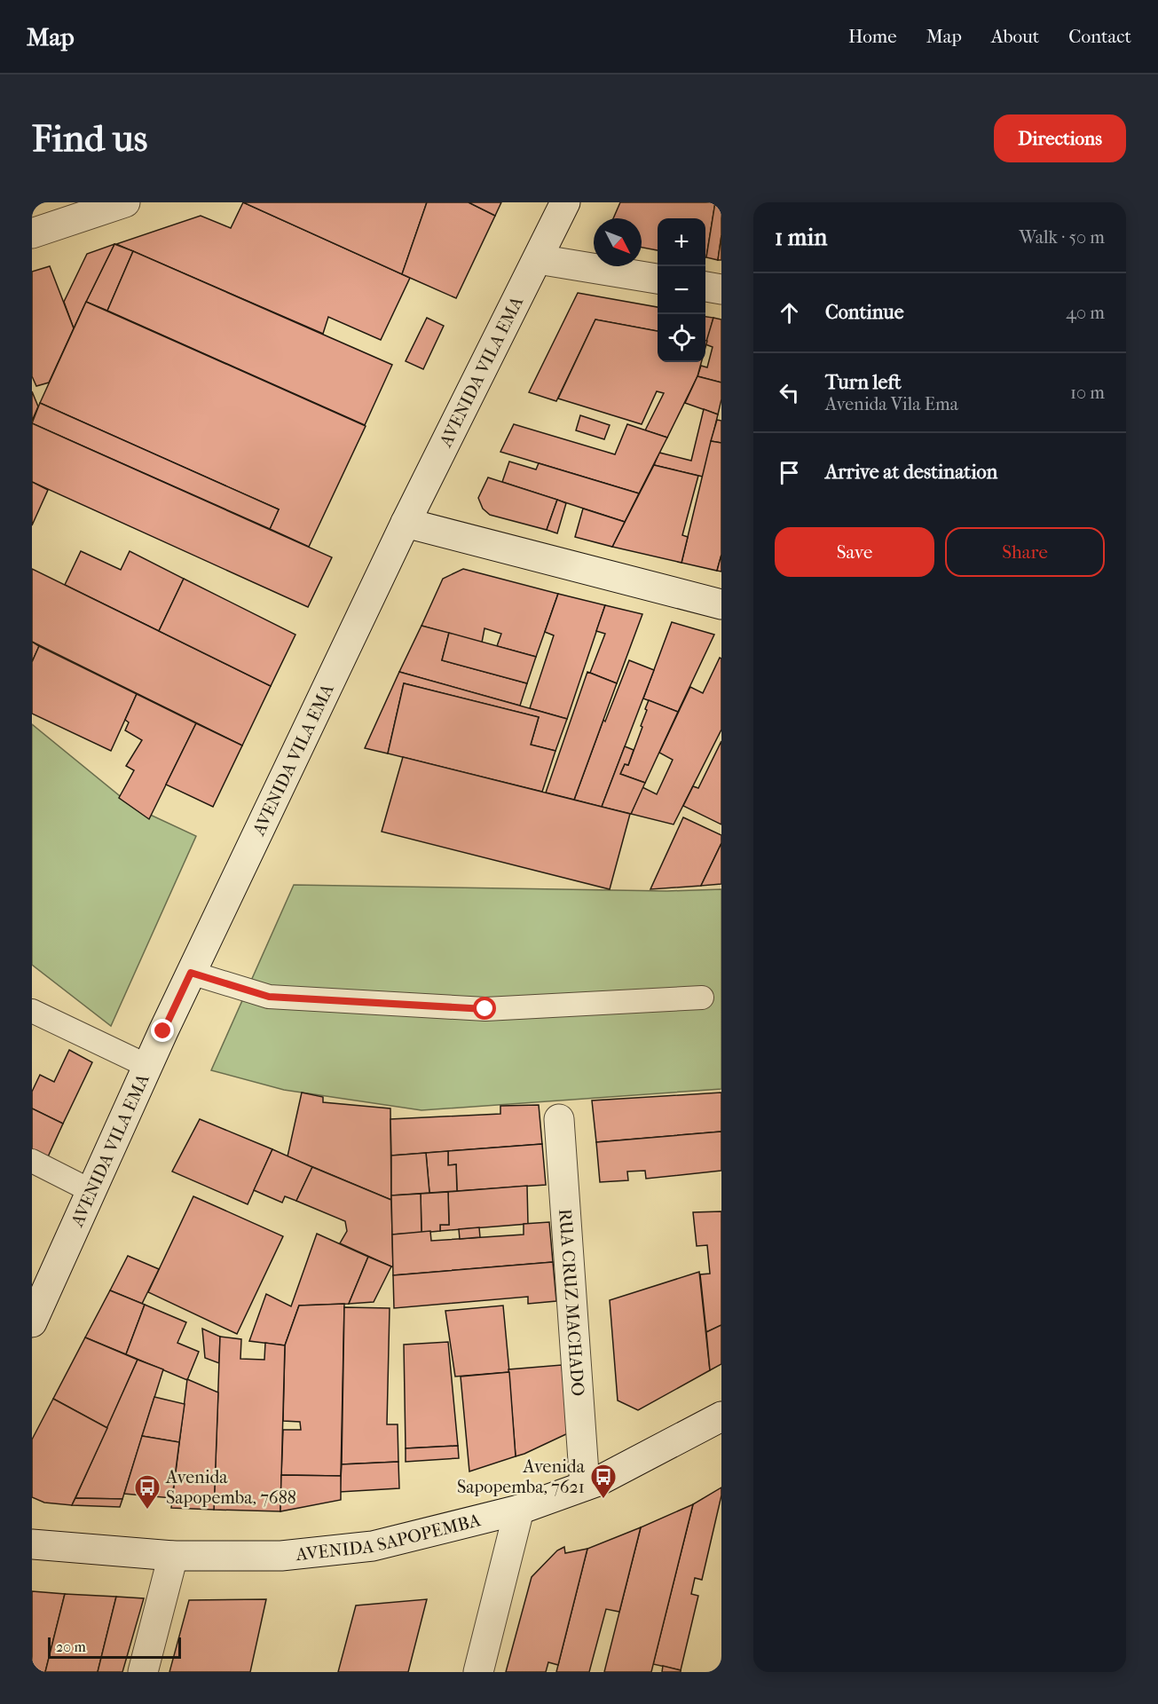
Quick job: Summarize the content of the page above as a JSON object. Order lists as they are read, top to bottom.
{
  "streets": {
    "main road": ["AVENIDA VILA EMA", "RUA CRUZ MACHADO", "AVENIDA SAPOPEMBA"]
  },
  "crossings": [
    ["RUA CRUZ MACHADO", "AVENIDA SAPOPEMBA"]
  ],
  "places": {
    "bus stop": ["Avenida Sapopemba, 7621", "Avenida Sapopemba, 7688"]
  },
  "scale_bar": "20 m",
  "north": "bottom right",
  "page": {
    "header": "Map",
    "nav": [
      "Home",
      "Map",
      "About",
      "Contact"
    ],
    "buttons": [
      "Directions",
      ["Save", "Share"]
    ],
    "title": "Find us",
    "heading": ["1 min", "Walk · 50 m"],
    "map_buttons": ["+", "−"],
    "list": [
      ["Continue", "40 m"],
      ["Turn left", "Avenida Vila Ema", "10 m"],
      "Arrive at destination"
    ],
    "scale": "20 m"
  }
}
